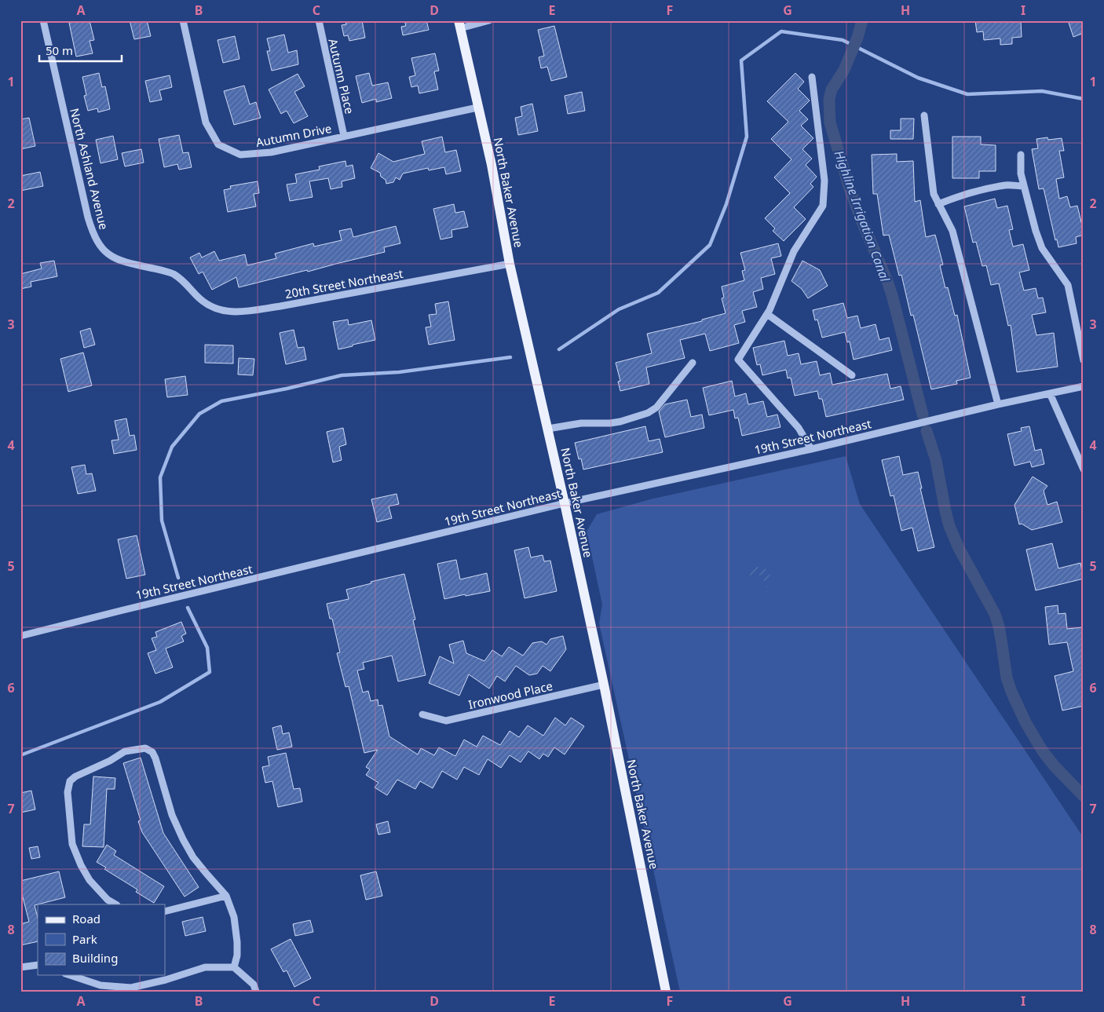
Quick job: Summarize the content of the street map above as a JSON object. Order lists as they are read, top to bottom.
{
  "streets": {
    "main road": ["North Baker Avenue"],
    "street": [
      "Autumn Place",
      "Autumn Drive",
      "North Ashland Avenue",
      "20th Street Northeast",
      "19th Street Northeast",
      "Ironwood Place"
    ]
  },
  "crossings": [
    ["Autumn Place", "Autumn Drive"],
    ["Autumn Drive", "North Baker Avenue"],
    ["North Ashland Avenue", "20th Street Northeast"],
    ["North Baker Avenue", "20th Street Northeast"],
    ["North Baker Avenue", "19th Street Northeast"],
    ["North Baker Avenue", "Ironwood Place"]
  ],
  "water": ["Highline Irrigation Canal"],
  "legend": ["Road", "Park", "Building"],
  "scale_bar": "50 m",
  "grid": {
    "columns": [
      "A",
      "B",
      "C",
      "D",
      "E",
      "F",
      "G",
      "H",
      "I"
    ],
    "rows": [
      "1",
      "2",
      "3",
      "4",
      "5",
      "6",
      "7",
      "8"
    ]
  }
}
